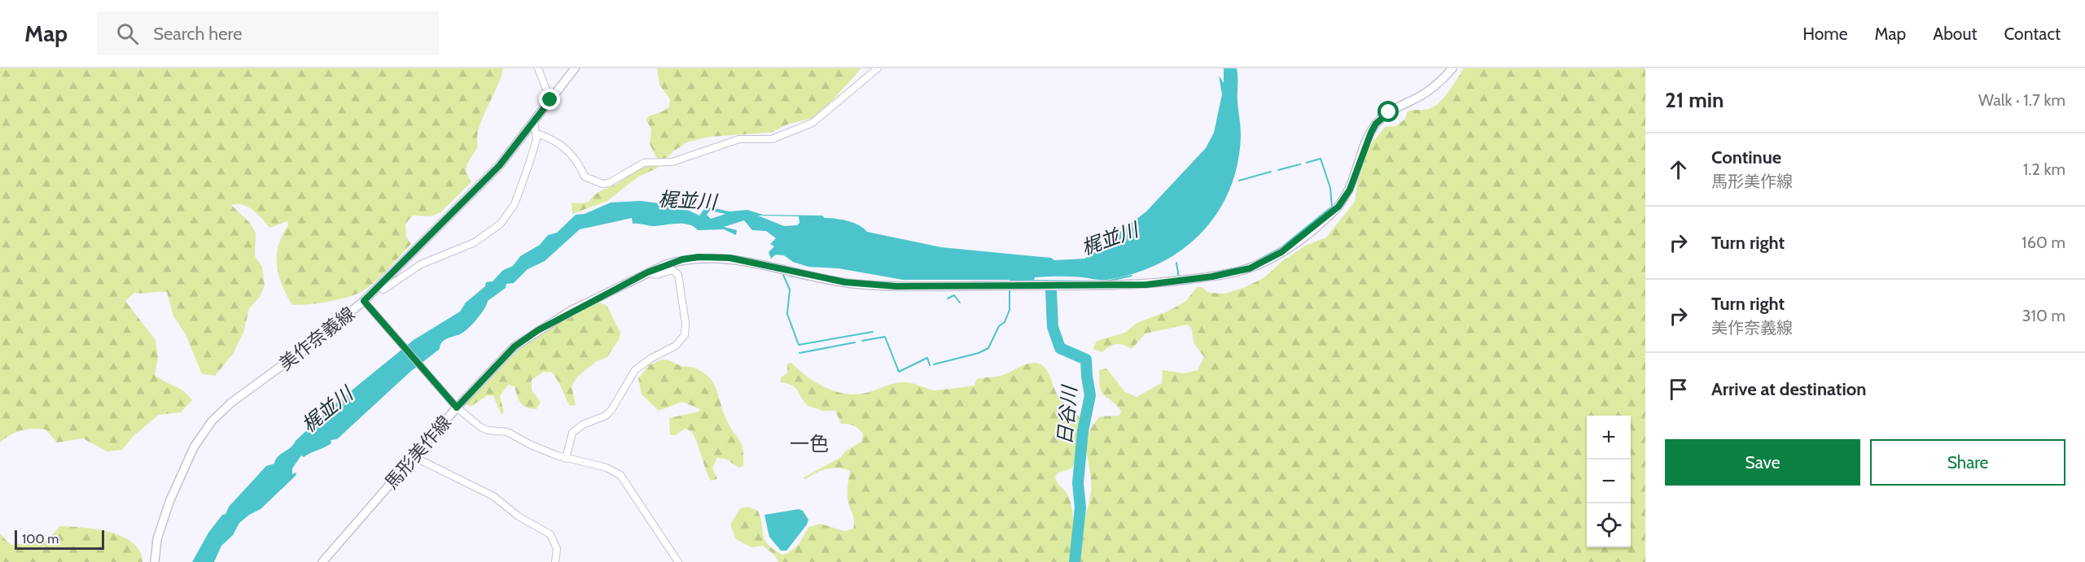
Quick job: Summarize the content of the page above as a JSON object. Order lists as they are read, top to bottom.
{
  "streets": {
    "main road": ["美作奈義線", "馬形美作線"]
  },
  "districts": ["一色"],
  "water": ["梶並川", "日谷川"],
  "scale_bar": "100 m",
  "page": {
    "header": "Map",
    "search": "Search here",
    "nav": [
      "Home",
      "Map",
      "About",
      "Contact"
    ],
    "heading": ["21 min", "Walk · 1.7 km"],
    "list": [
      ["Continue", "馬形美作線", "1.2 km"],
      ["Turn right", "160 m"],
      ["Turn right", "美作奈義線", "310 m"],
      "Arrive at destination"
    ],
    "map_buttons": ["+", "−"],
    "buttons": ["Save", "Share"],
    "scale": "100 m"
  }
}
